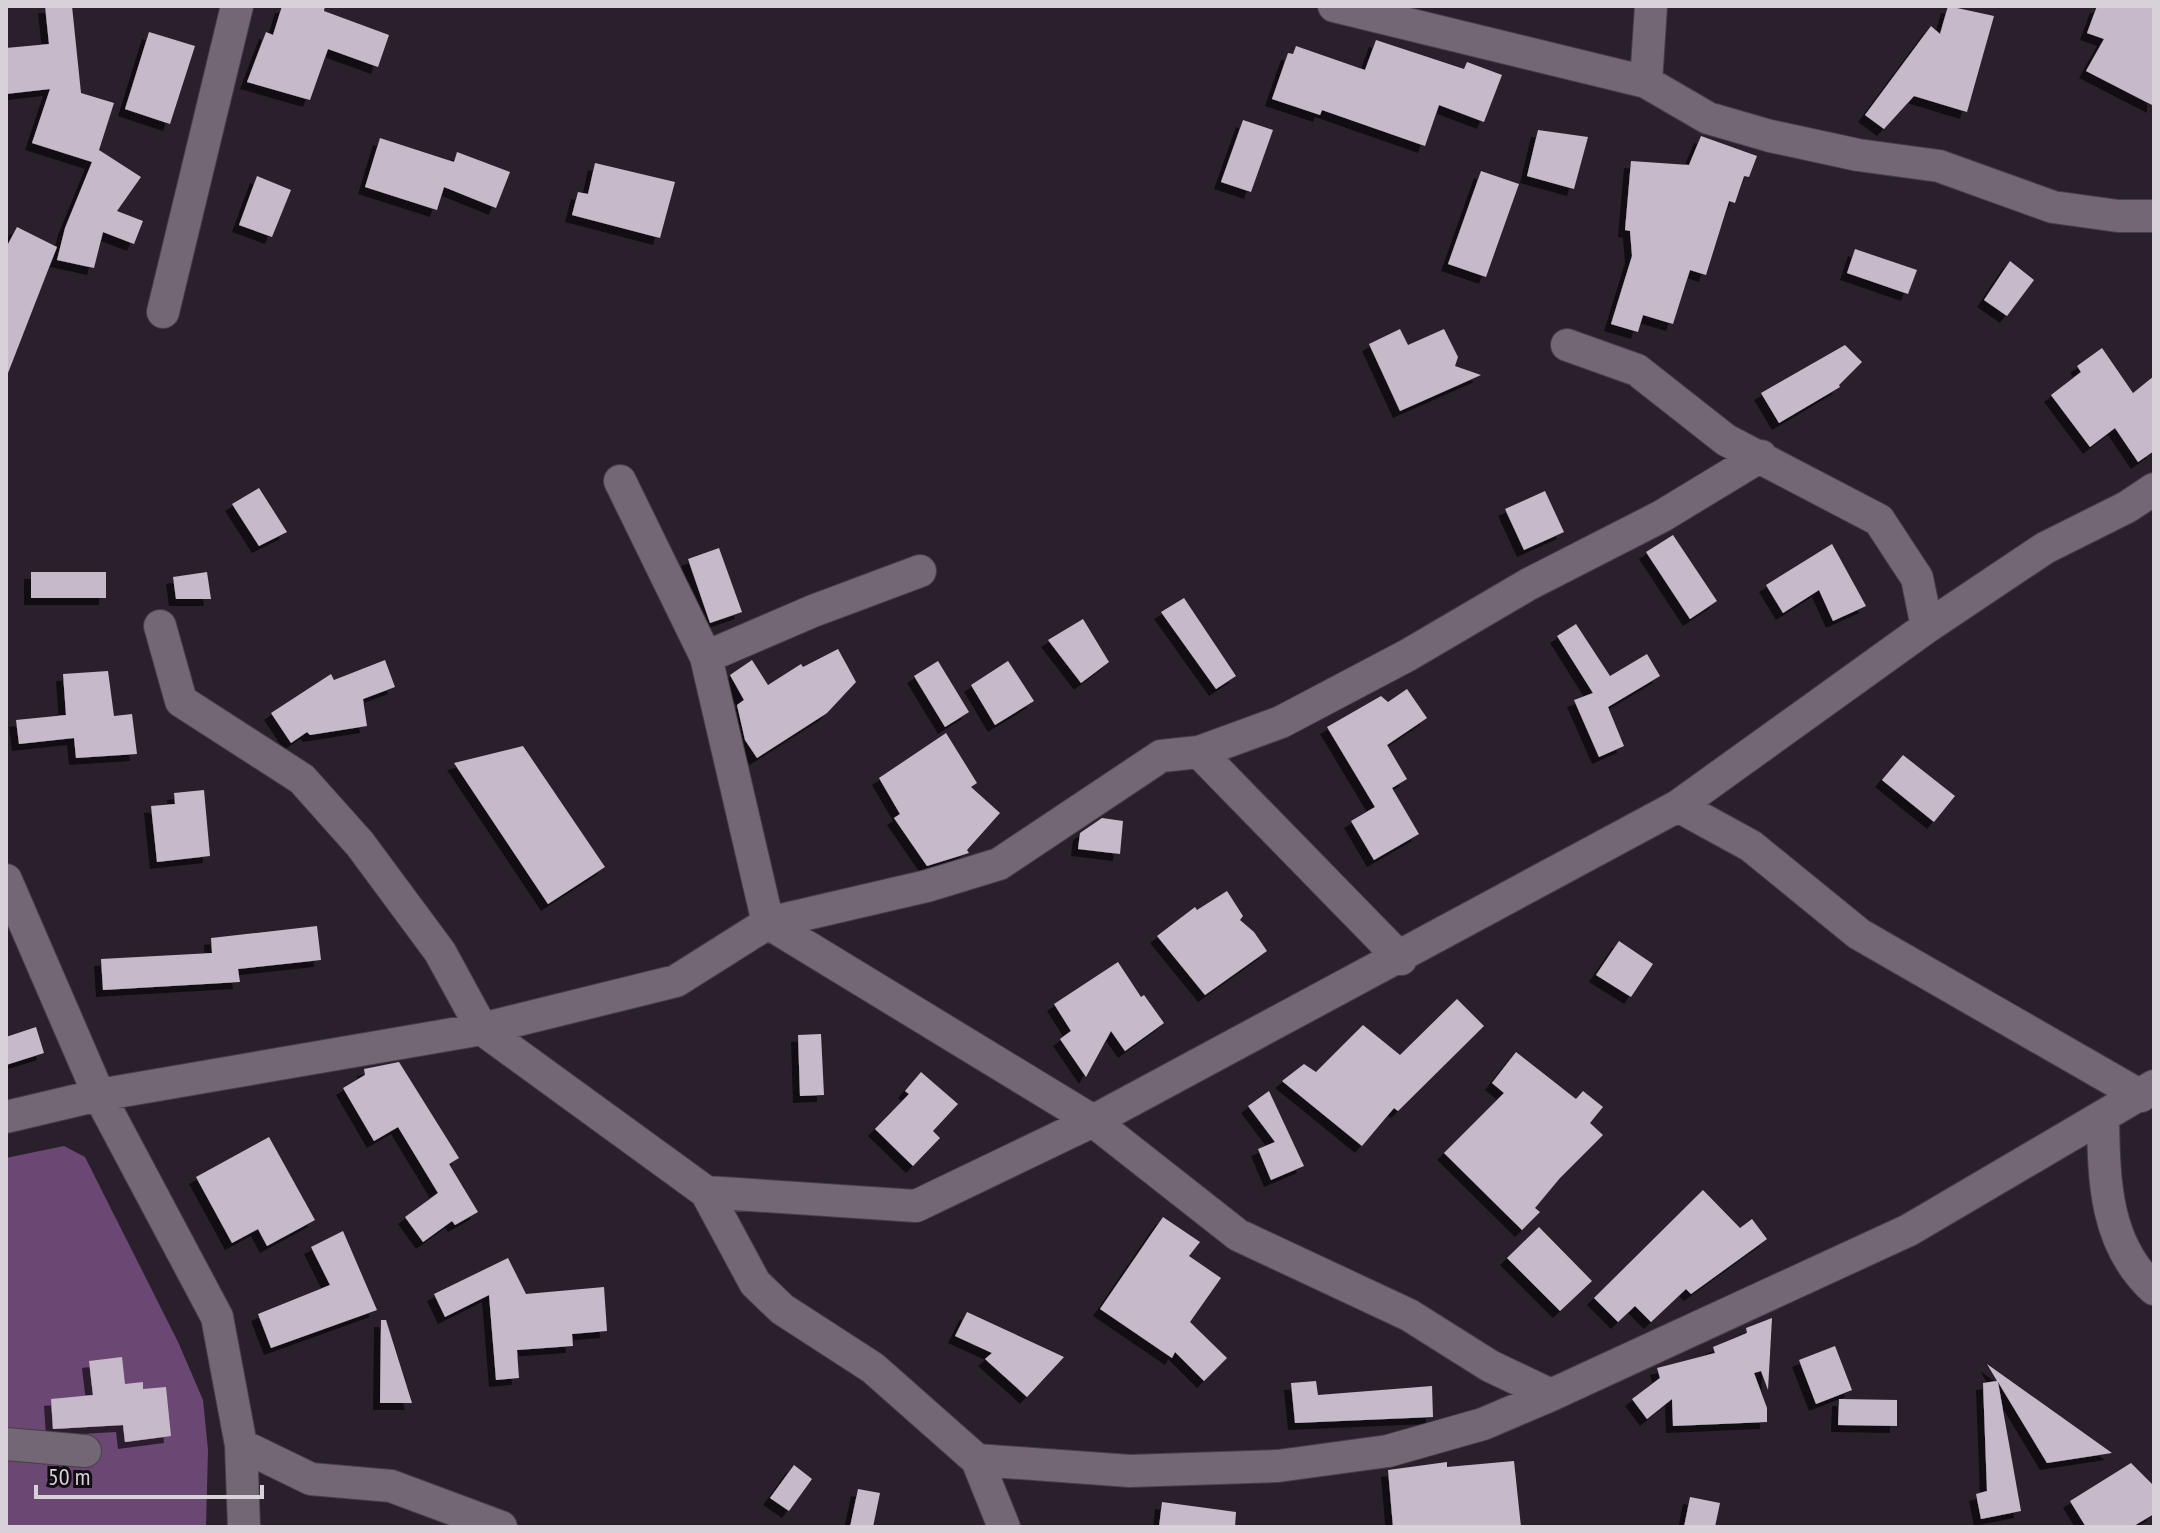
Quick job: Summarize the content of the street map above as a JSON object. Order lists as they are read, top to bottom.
{
  "scale_bar": "50 m"
}
